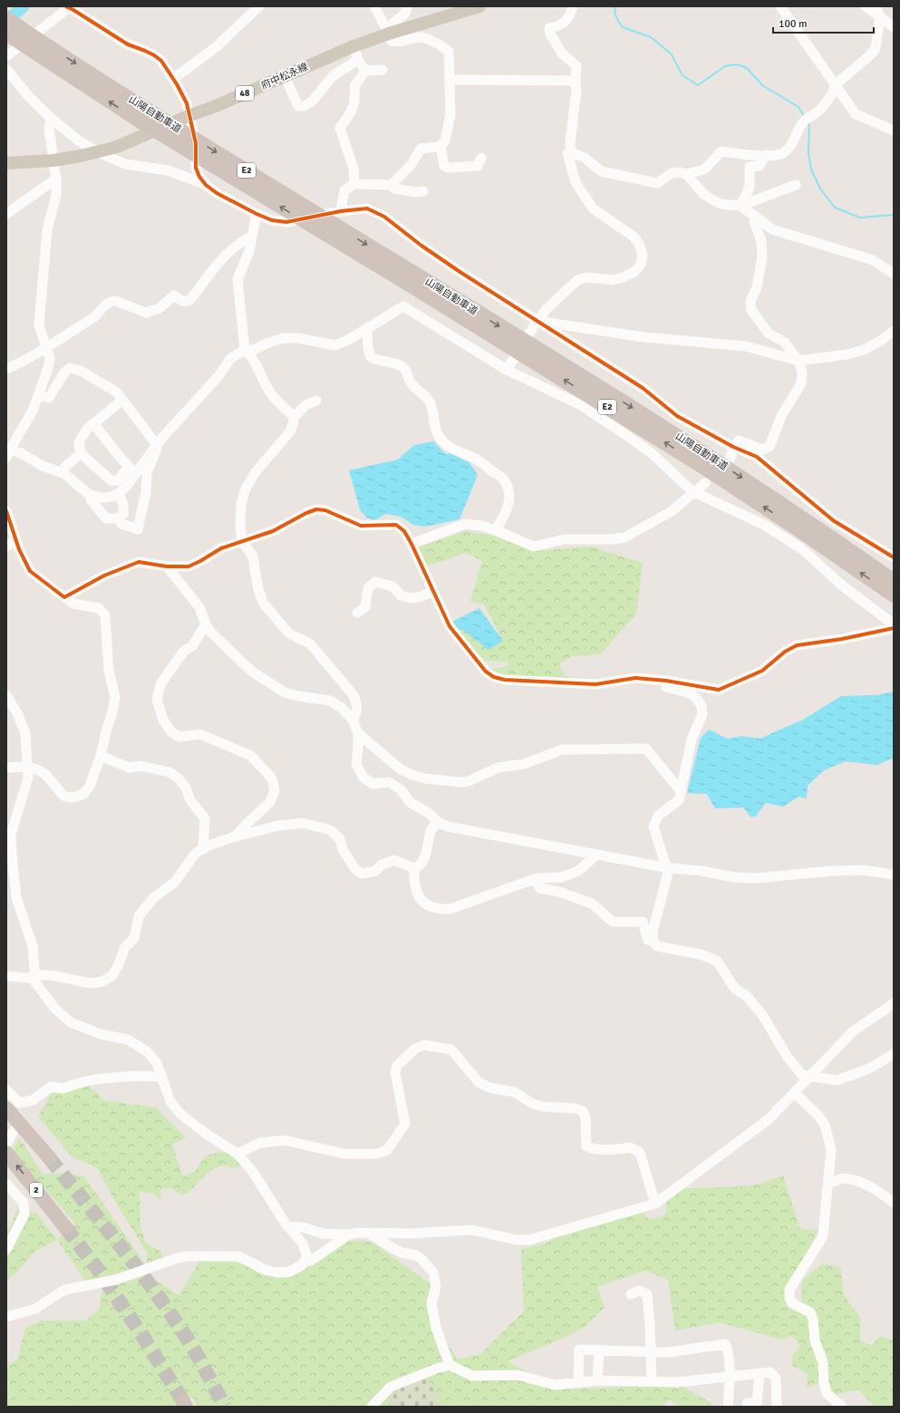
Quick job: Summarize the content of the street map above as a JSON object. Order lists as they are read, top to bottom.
{
  "streets": {
    "highway": ["山陽自動車道", "E2", "2"],
    "main road": ["府中松永線", "48"]
  },
  "scale_bar": "100 m"
}
